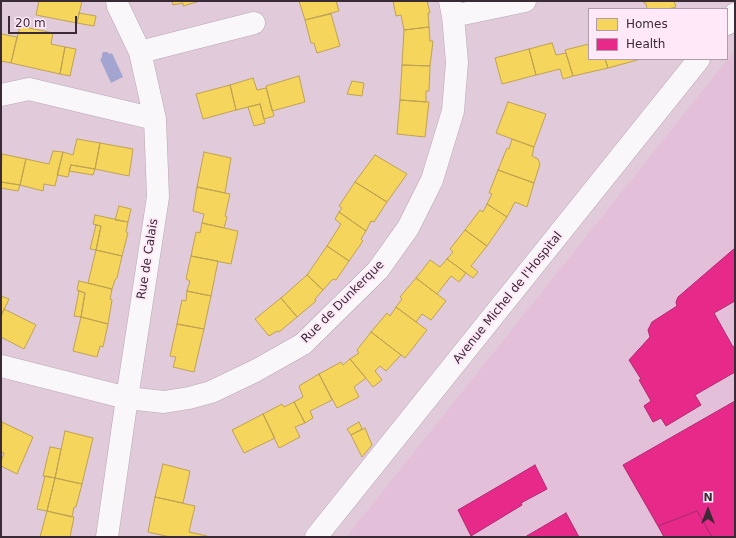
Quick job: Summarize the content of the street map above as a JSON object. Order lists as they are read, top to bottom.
{
  "streets": {
    "street": ["Rue de Calais", "Avenue Michel de l'Hospital", "Rue de Dunkerque"]
  },
  "crossings": [
    ["Rue de Calais", "Rue de Dunkerque"]
  ],
  "legend": ["Homes", "Health"],
  "scale_bar": "20 m",
  "north": "top"
}
